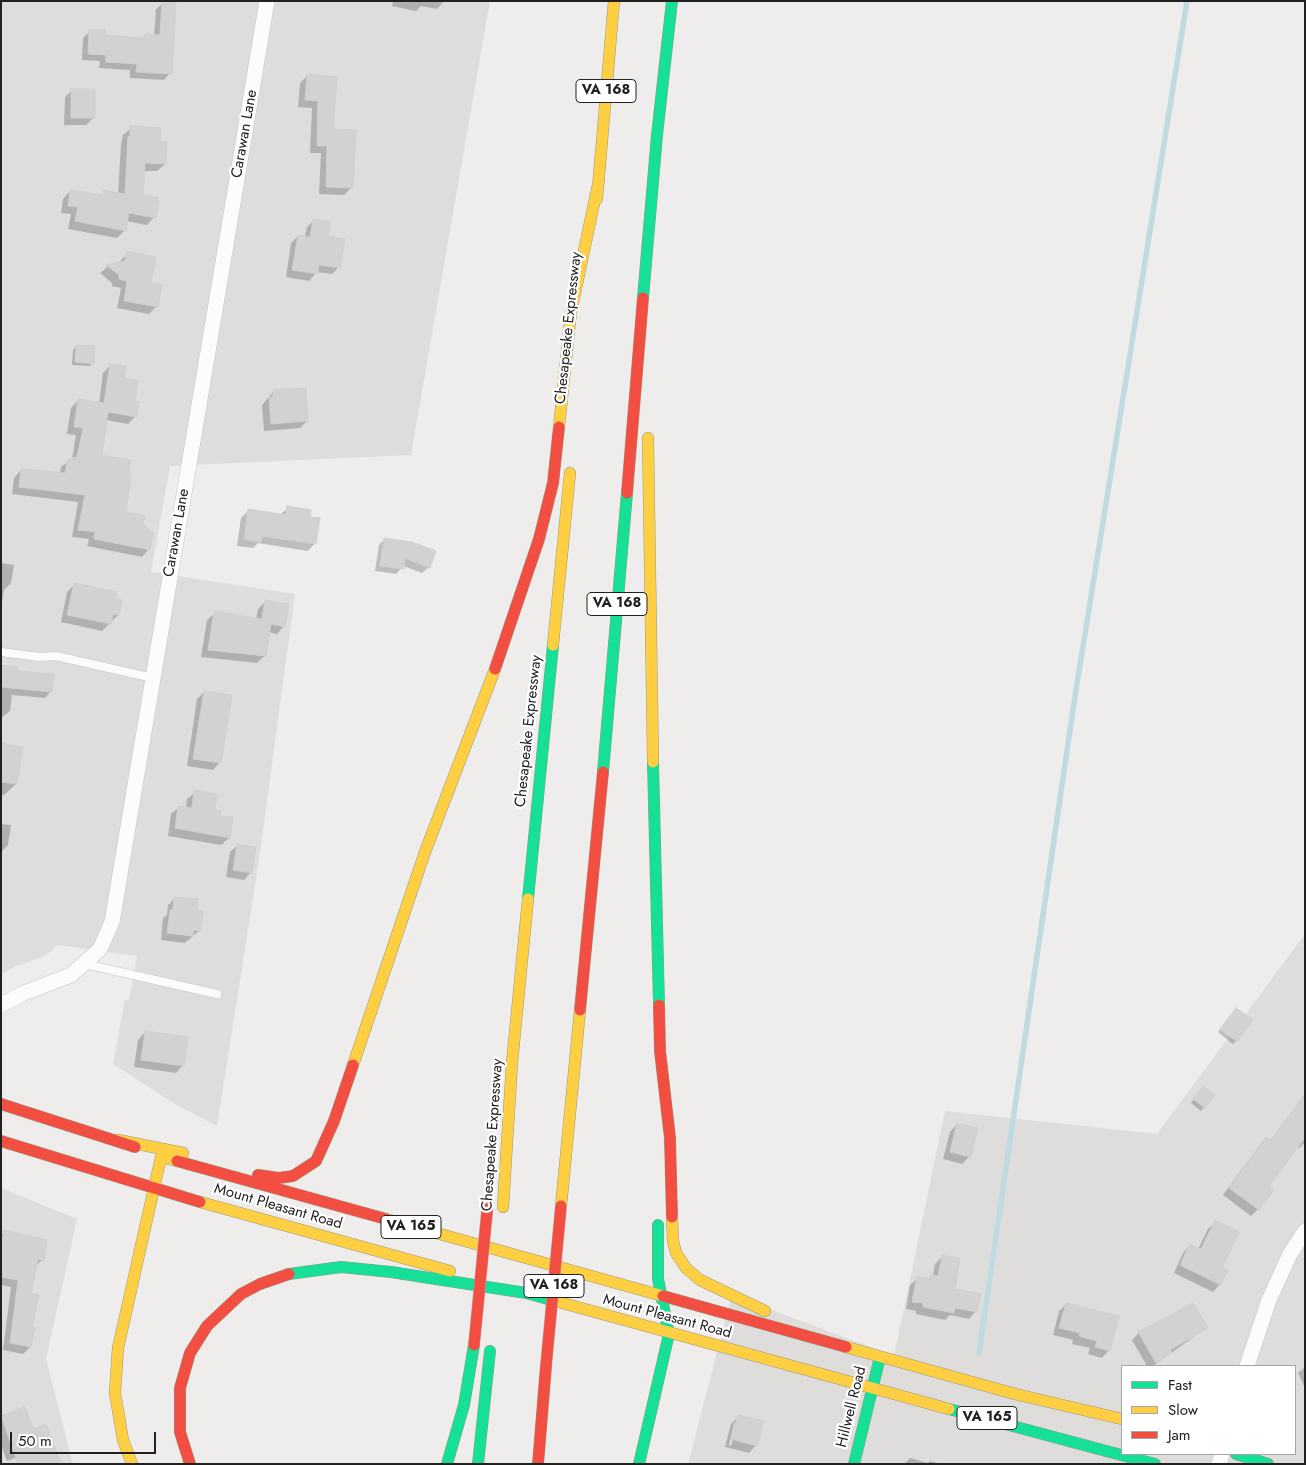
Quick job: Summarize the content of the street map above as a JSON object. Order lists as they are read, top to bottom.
{
  "streets": {
    "main road": [
      "VA 168",
      "Chesapeake Expressway",
      "Mount Pleasant Road",
      "VA 165",
      "Hillwell Road"
    ],
    "street": ["Carawan Lane"]
  },
  "crossings": [
    ["Mount Pleasant Road", "Hillwell Road"]
  ],
  "legend": ["Fast", "Slow", "Jam"],
  "scale_bar": "50 m"
}
